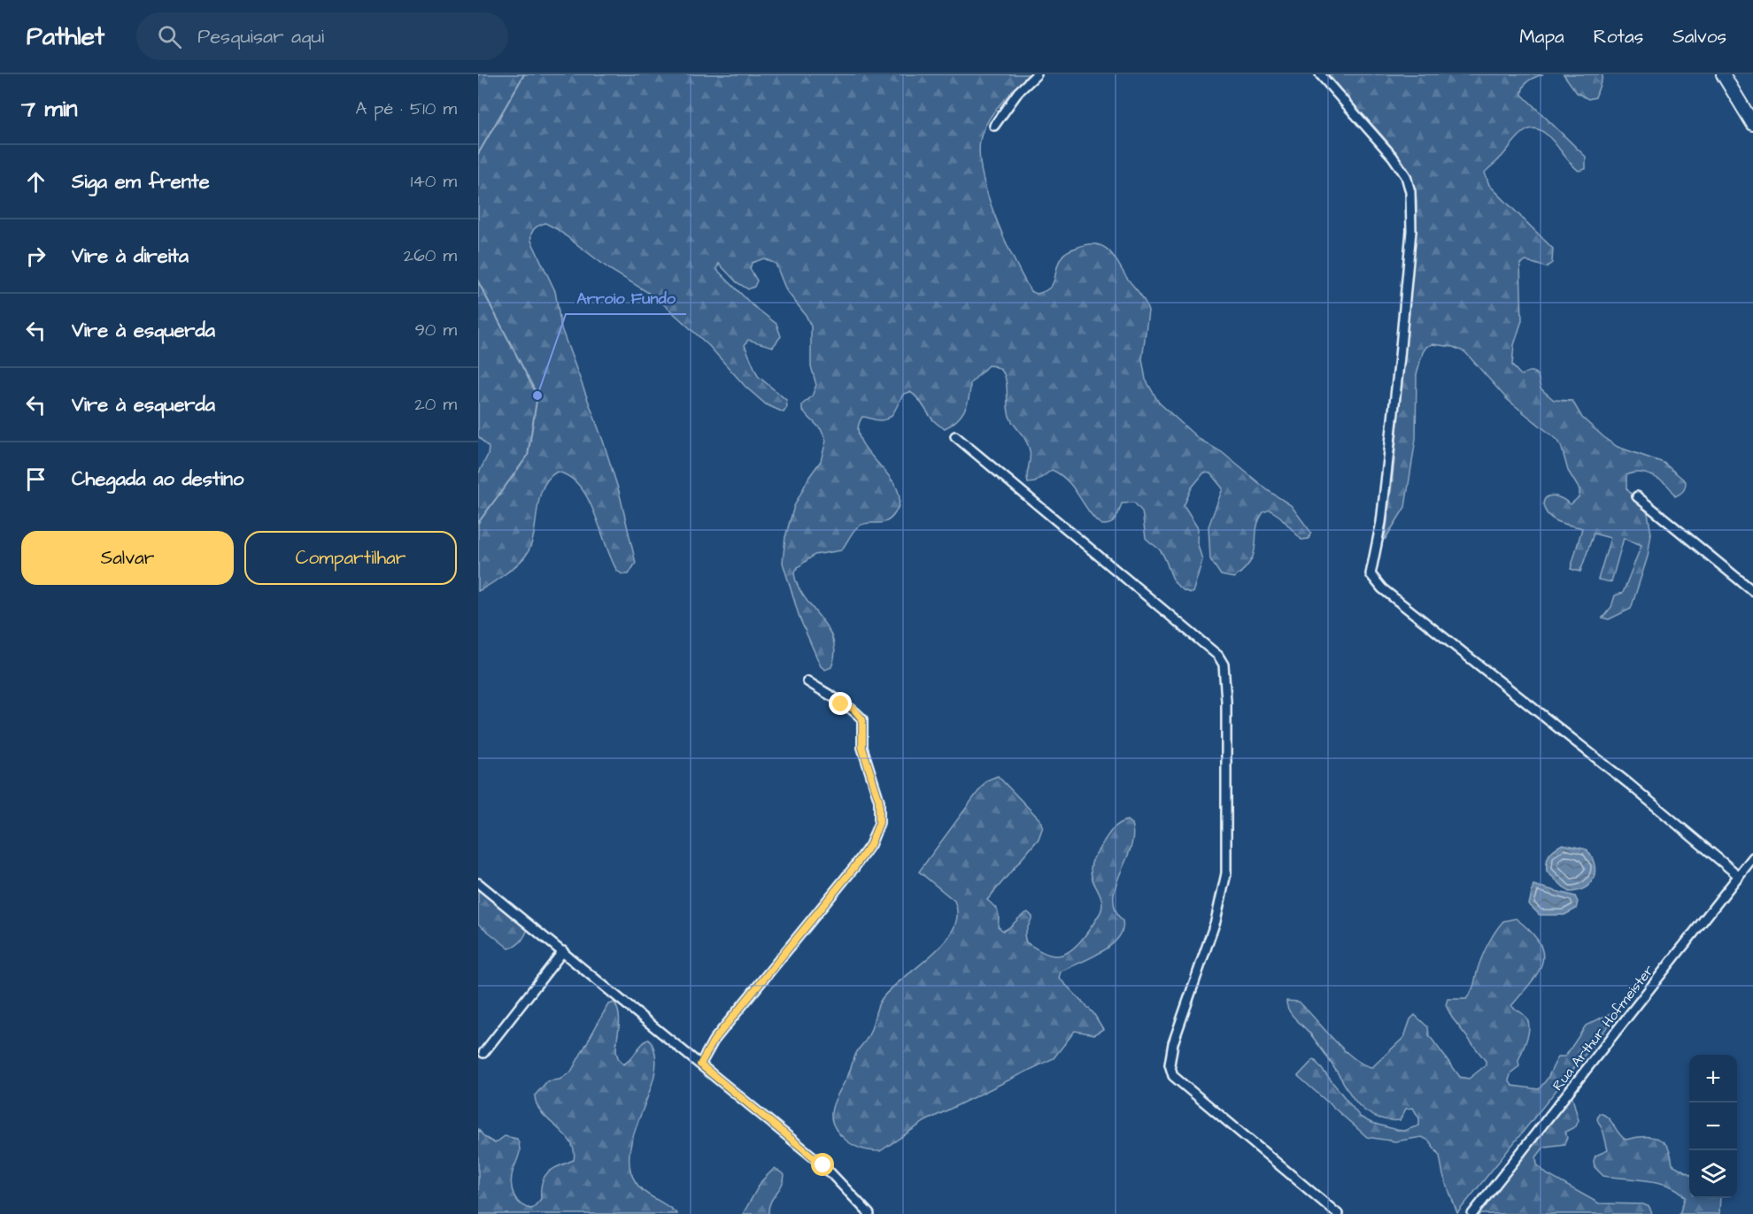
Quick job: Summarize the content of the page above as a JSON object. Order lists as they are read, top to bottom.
{
  "streets": {
    "street": ["Rua Arthur Hofmeister"]
  },
  "places": ["Arroio Fundo"],
  "page": {
    "header": "Pathlet",
    "search": "Pesquisar aqui",
    "nav": ["Mapa", "Rotas", "Salvos"],
    "heading": ["7 min", "A pé · 510 m"],
    "list": [
      ["Siga em frente", "140 m"],
      ["Vire à direita", "260 m"],
      ["Vire à esquerda", "90 m"],
      ["Vire à esquerda", "20 m"],
      "Chegada ao destino"
    ],
    "buttons": ["Salvar", "Compartilhar"],
    "map_buttons": ["+", "−"]
  }
}
